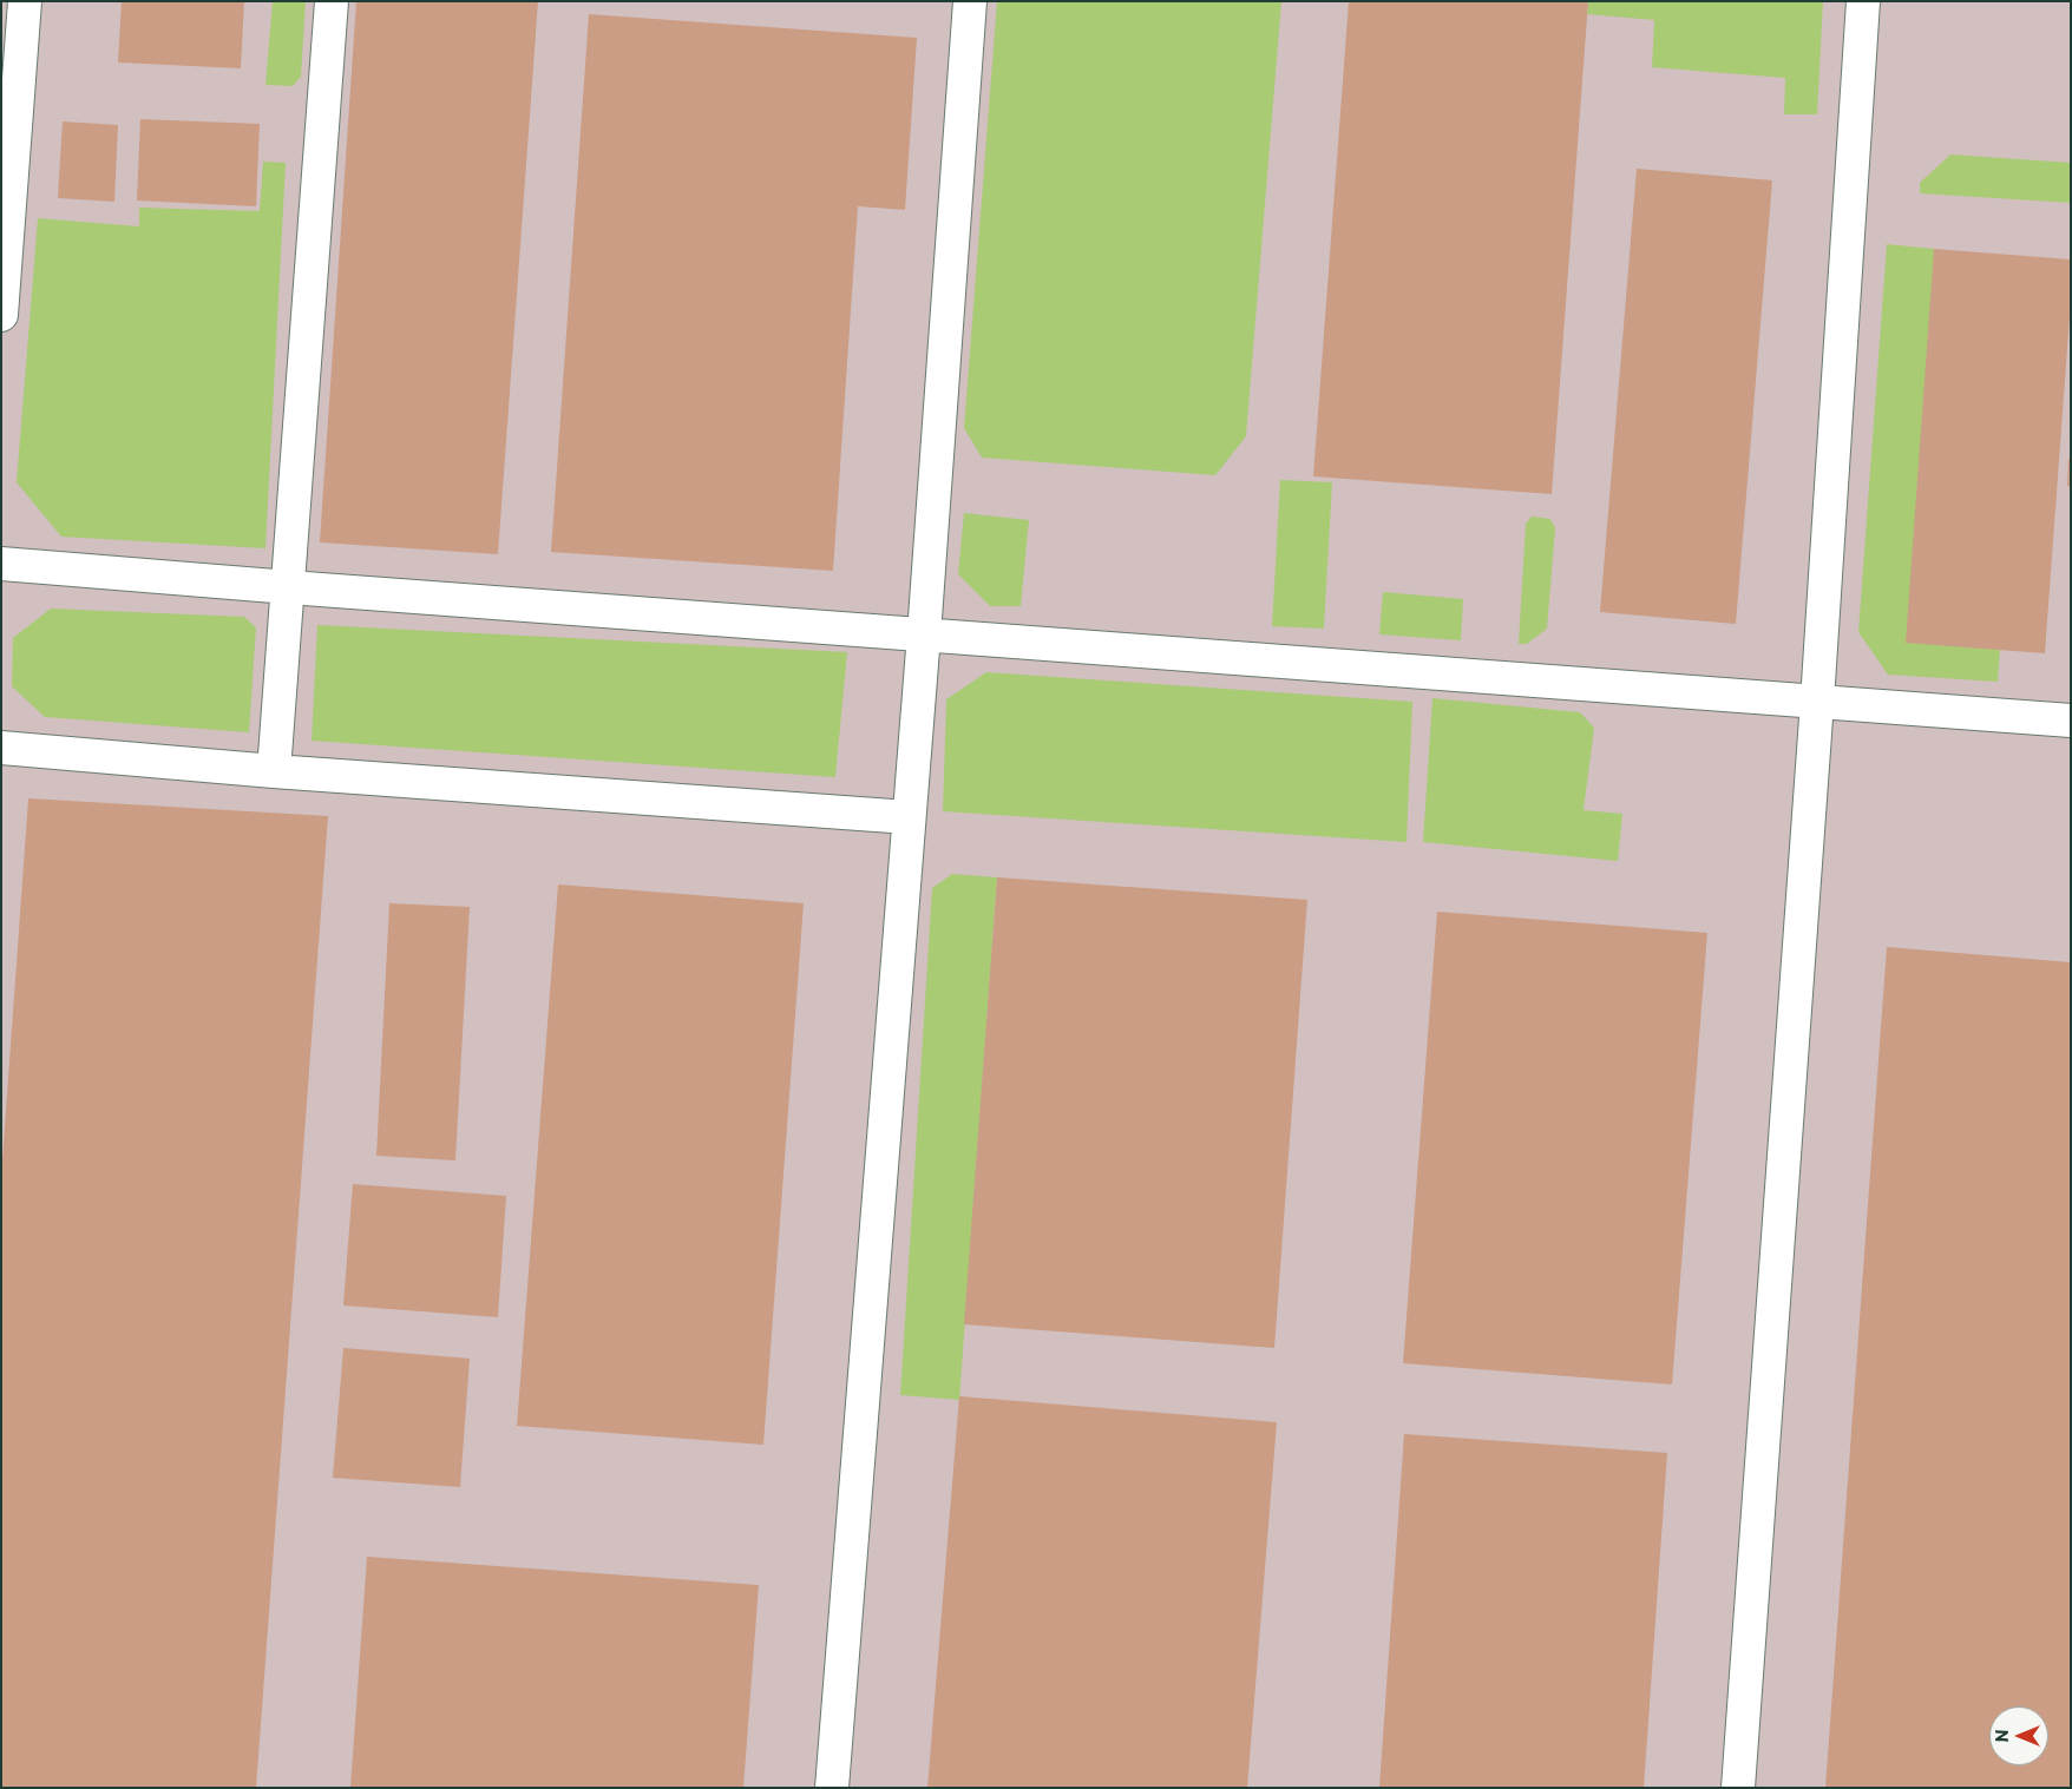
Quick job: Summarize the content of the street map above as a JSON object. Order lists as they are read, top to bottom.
{
  "north": "left"
}
